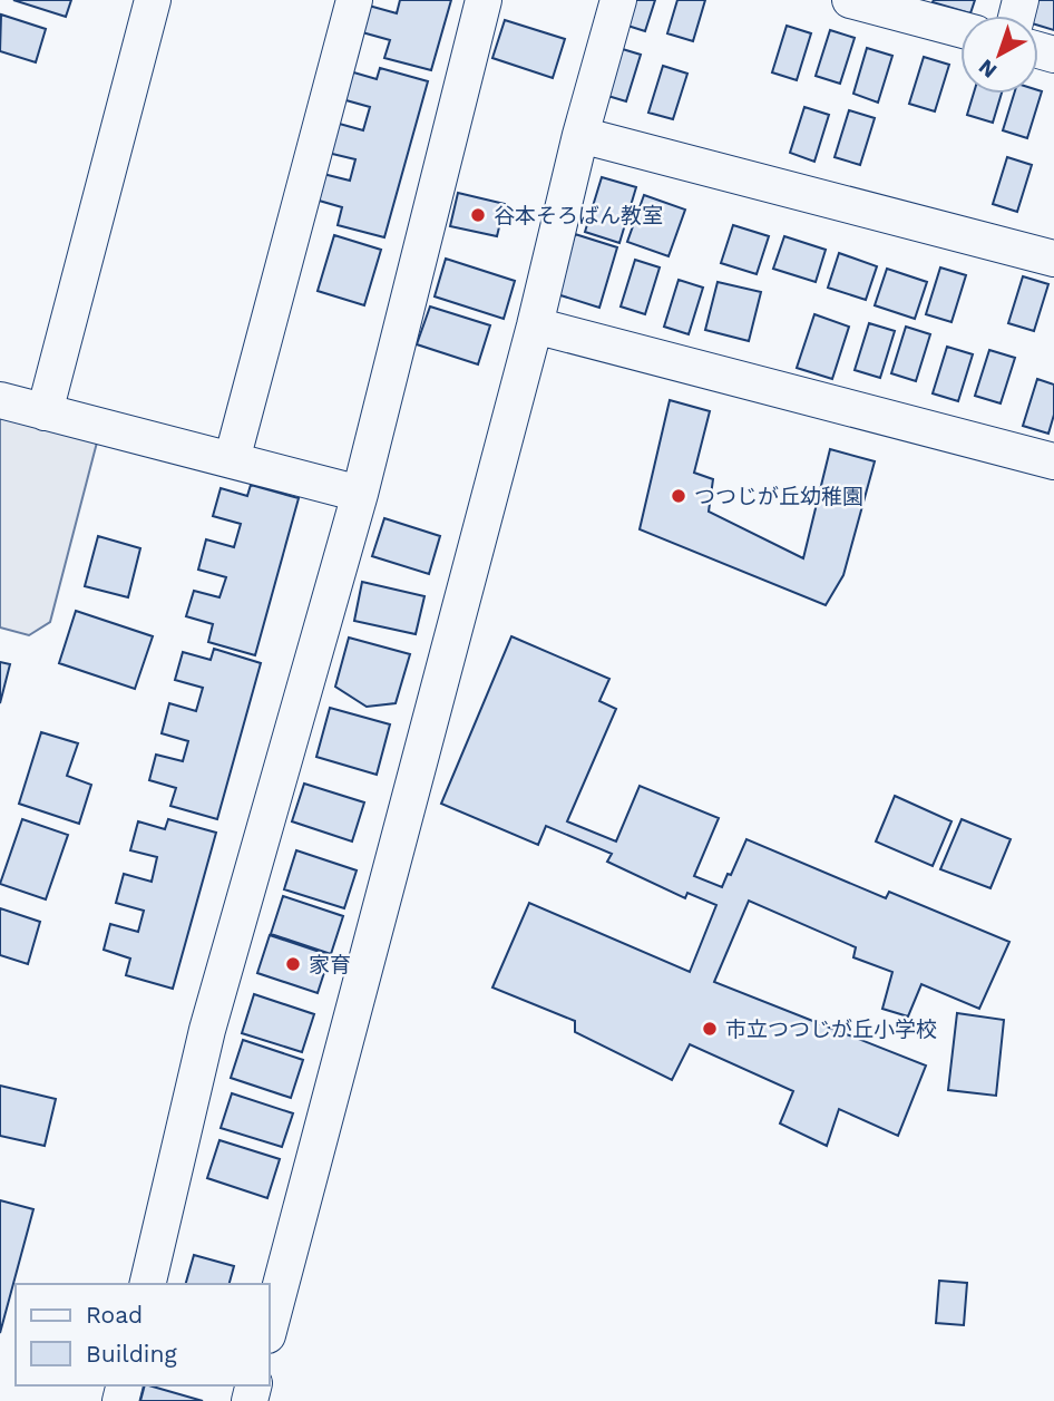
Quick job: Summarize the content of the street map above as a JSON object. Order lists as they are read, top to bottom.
{
  "places": [
    "谷本そろばん教室",
    "つつじが丘幼稚園",
    "家育",
    "市立つつじが丘小学校"
  ],
  "legend": ["Road", "Building"],
  "north": "bottom left"
}
